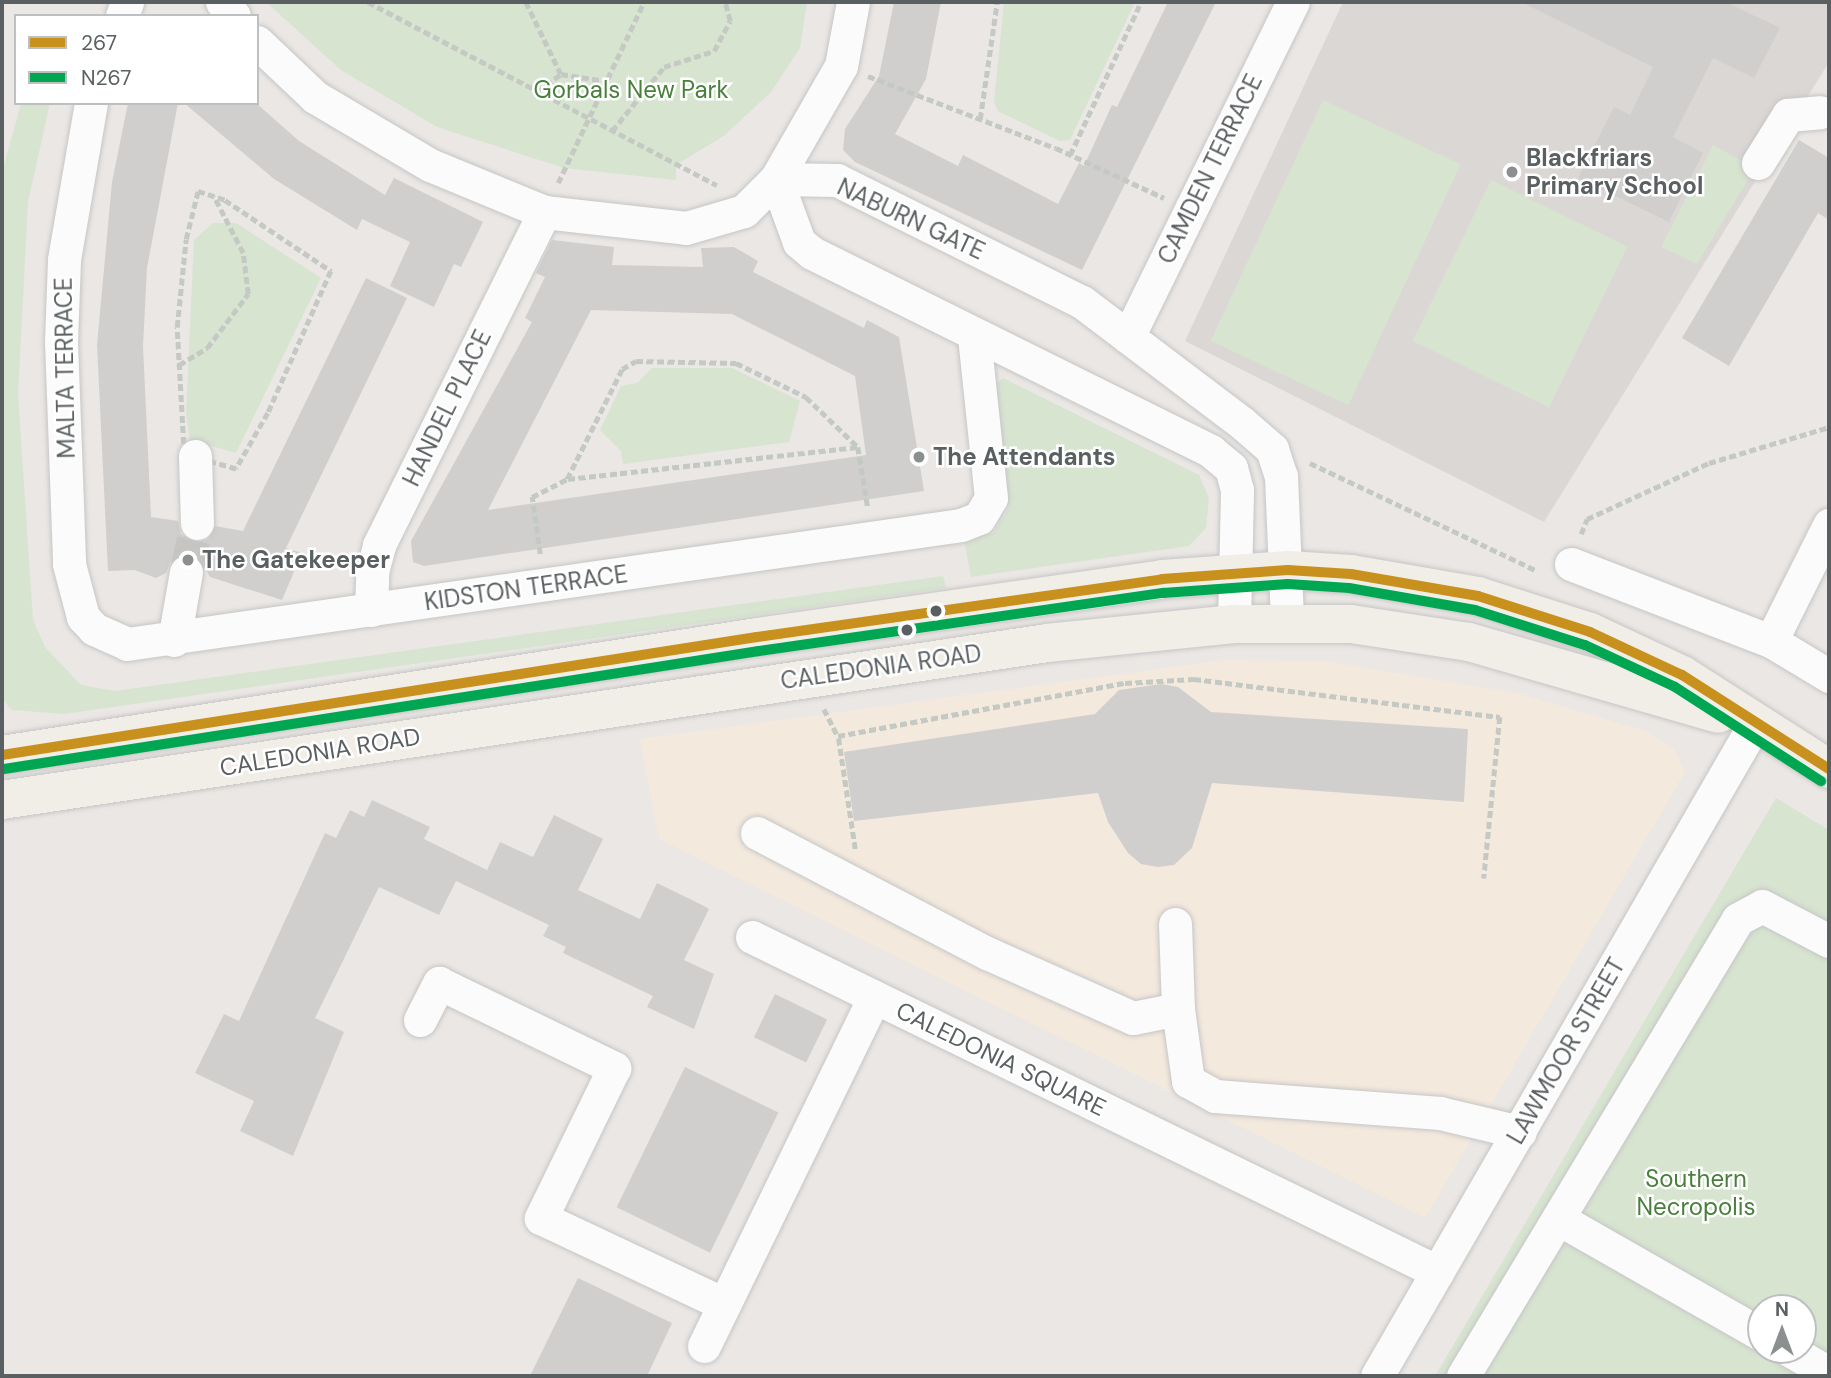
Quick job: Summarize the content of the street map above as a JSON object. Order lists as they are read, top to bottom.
{
  "streets": {
    "main road": ["CALEDONIA ROAD"],
    "street": [
      "CAMDEN TERRACE",
      "NABURN GATE",
      "MALTA TERRACE",
      "HANDEL PLACE",
      "KIDSTON TERRACE",
      "LAWMOOR STREET",
      "CALEDONIA SQUARE"
    ]
  },
  "crossings": [
    ["CAMDEN TERRACE", "NABURN GATE"],
    ["MALTA TERRACE", "KIDSTON TERRACE"],
    ["HANDEL PLACE", "KIDSTON TERRACE"],
    ["CALEDONIA ROAD", "LAWMOOR STREET"],
    ["LAWMOOR STREET", "CALEDONIA SQUARE"]
  ],
  "parks": ["Gorbals New Park", "Southern Necropolis"],
  "places": ["Blackfriars Primary School", "The Attendants", "The Gatekeeper"],
  "lines": ["transit line 267", "transit line N267"],
  "legend": ["267", "N267"],
  "north": "top"
}
